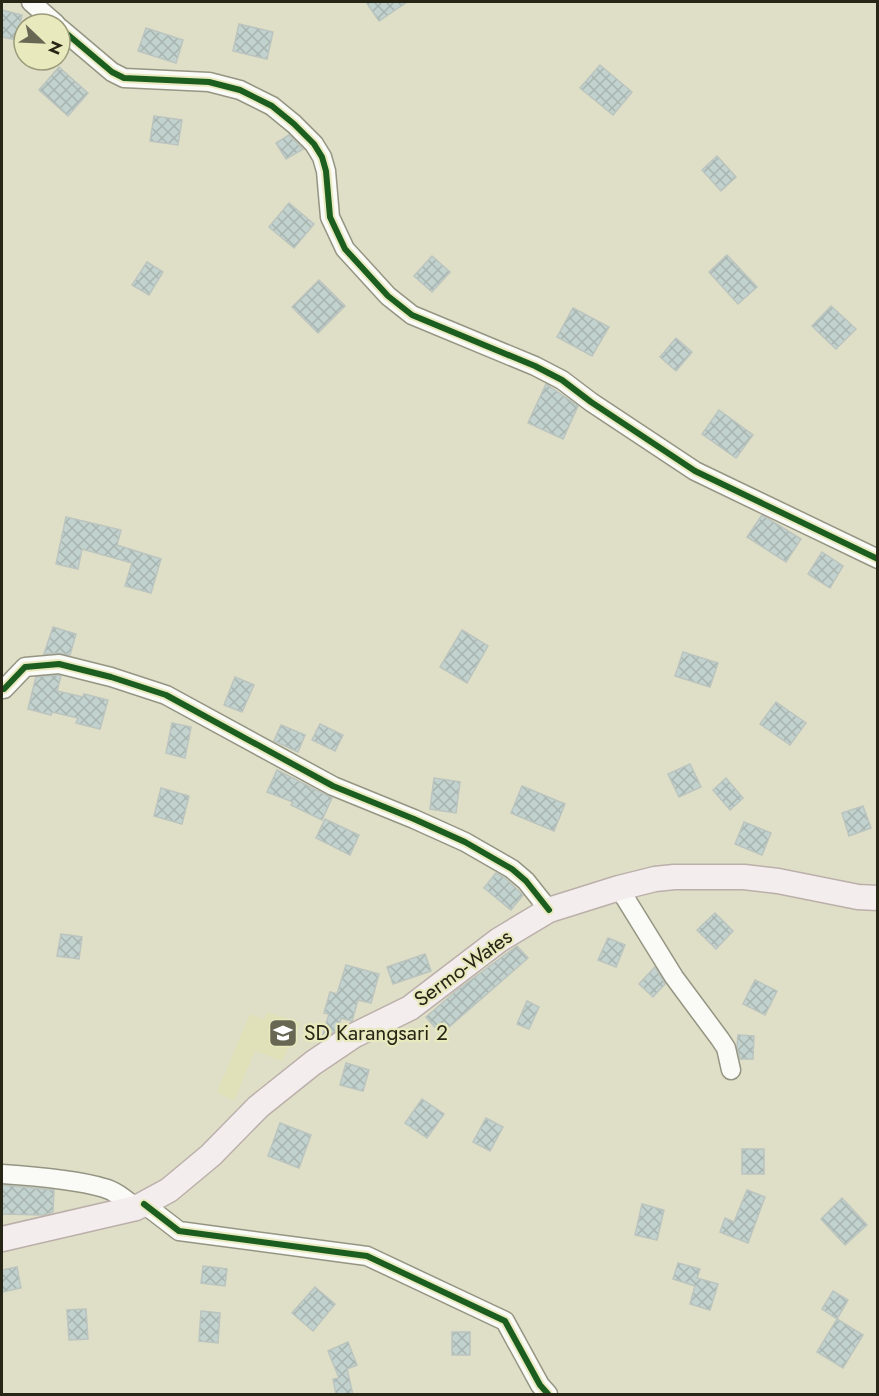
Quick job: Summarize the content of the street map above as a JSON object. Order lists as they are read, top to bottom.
{
  "streets": {
    "main road": ["Sermo-Wates"]
  },
  "places": {
    "school or university": ["SD Karangsari 2"]
  },
  "north": "bottom right"
}
